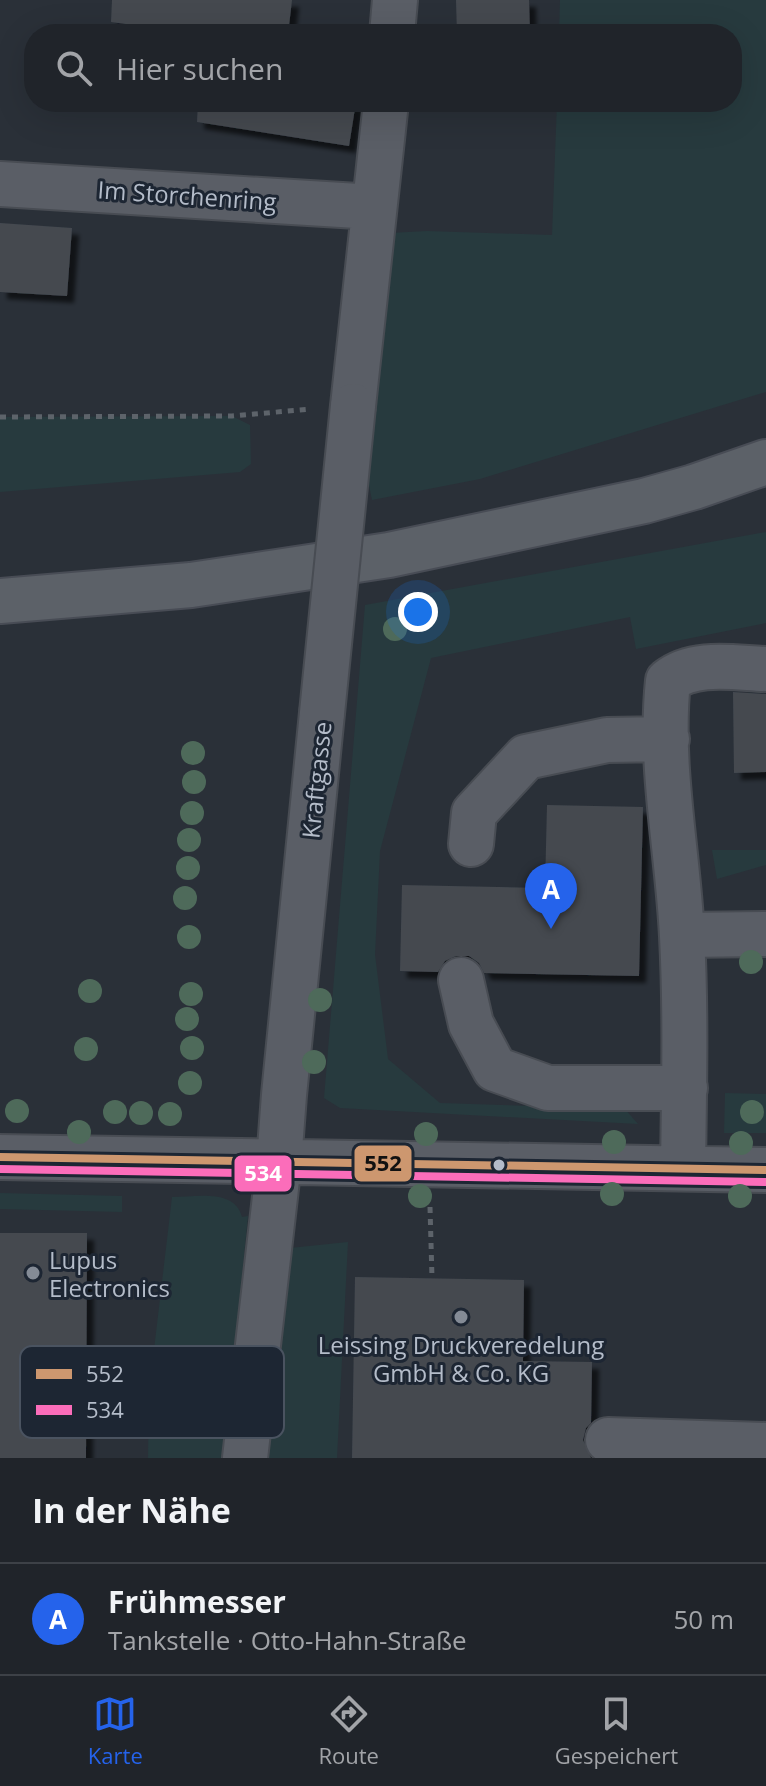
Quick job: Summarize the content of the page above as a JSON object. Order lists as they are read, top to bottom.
{
  "streets": {
    "street": ["Im Storchenring", "Kraftgasse"]
  },
  "crossings": [
    ["Im Storchenring", "Kraftgasse"]
  ],
  "places": ["Lupus Electronics", "Leissing Druckveredelung GmbH & Co. KG"],
  "lines": ["transit line 552", "transit line 534"],
  "legend": ["552", "534"],
  "page": {
    "search": "Hier suchen",
    "pins": "A",
    "heading": "In der Nähe",
    "list": [
      {
        "mark": "A",
        "name": "Frühmesser",
        "note": "Tankstelle · Otto-Hahn-Straße",
        "value": "50 m"
      }
    ],
    "nav": ["Karte", "Route", "Gespeichert"]
  }
}
